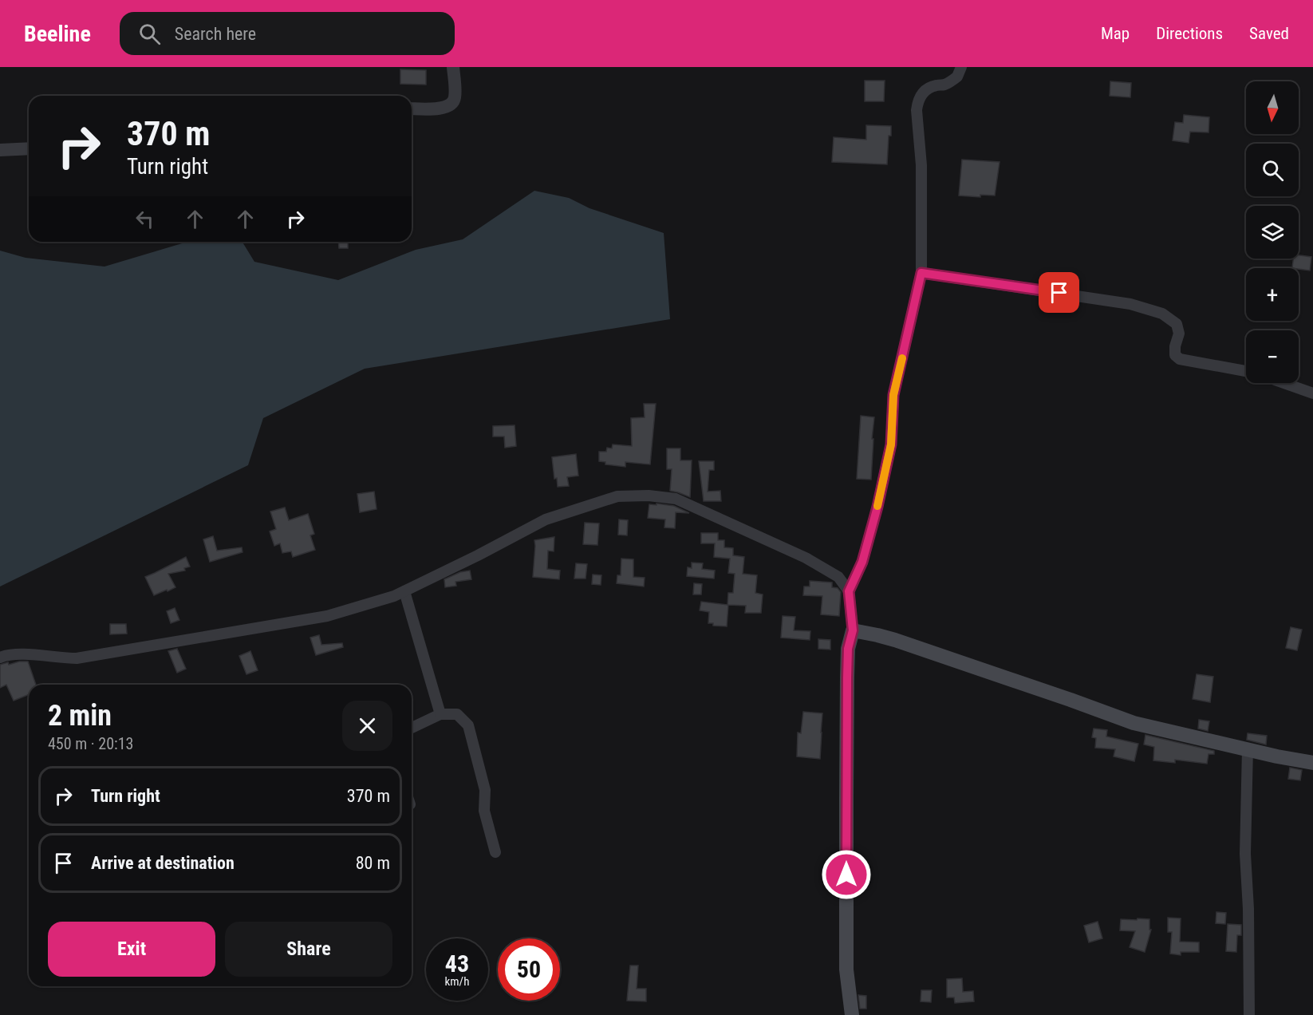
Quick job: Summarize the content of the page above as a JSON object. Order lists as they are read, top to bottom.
{
  "north": "bottom",
  "page": {
    "header": "Beeline",
    "search": "Search here",
    "nav": ["Map", "Directions", "Saved"],
    "map_buttons": ["+", "−"],
    "turn": ["370 m", "Turn right"],
    "heading": ["2 min", "450 m · 20:13"],
    "list": [
      {
        "name": "Turn right",
        "value": "370 m"
      },
      {
        "name": "Arrive at destination",
        "value": "80 m"
      }
    ],
    "buttons": ["Exit", "Share"],
    "speed": "43 km/h",
    "limit": "50"
  }
}
